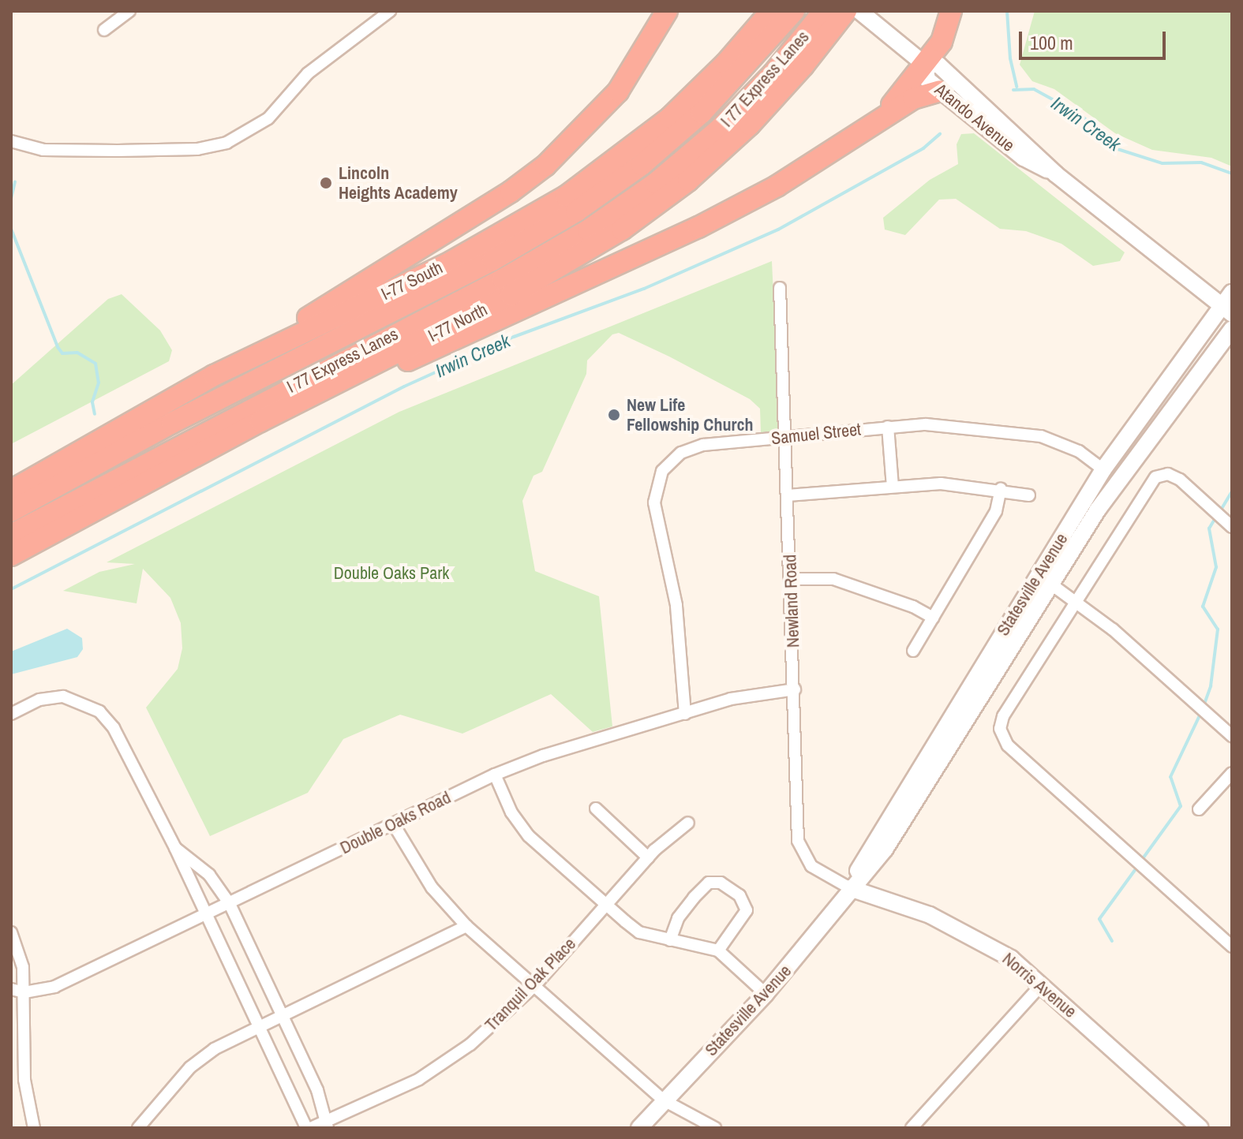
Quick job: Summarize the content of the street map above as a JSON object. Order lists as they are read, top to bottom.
{
  "streets": {
    "highway": ["I 77 Express Lanes", "I-77 South", "I-77 North"],
    "main road": ["Atando Avenue", "Statesville Avenue", "Norris Avenue"],
    "street": [
      "Samuel Street",
      "Newland Road",
      "Double Oaks Road",
      "Tranquil Oak Place"
    ]
  },
  "crossings": [
    ["Atando Avenue", "Statesville Avenue"],
    ["Samuel Street", "Statesville Avenue"],
    ["Samuel Street", "Newland Road"],
    ["Samuel Street", "Double Oaks Road"],
    ["Statesville Avenue", "Newland Road"],
    ["Statesville Avenue", "Norris Avenue"],
    ["Newland Road", "Double Oaks Road"],
    ["Newland Road", "Norris Avenue"]
  ],
  "water": ["Irwin Creek"],
  "parks": ["Double Oaks Park"],
  "places": ["Lincoln Heights Academy", "New Life Fellowship Church"],
  "scale_bar": "100 m"
}
